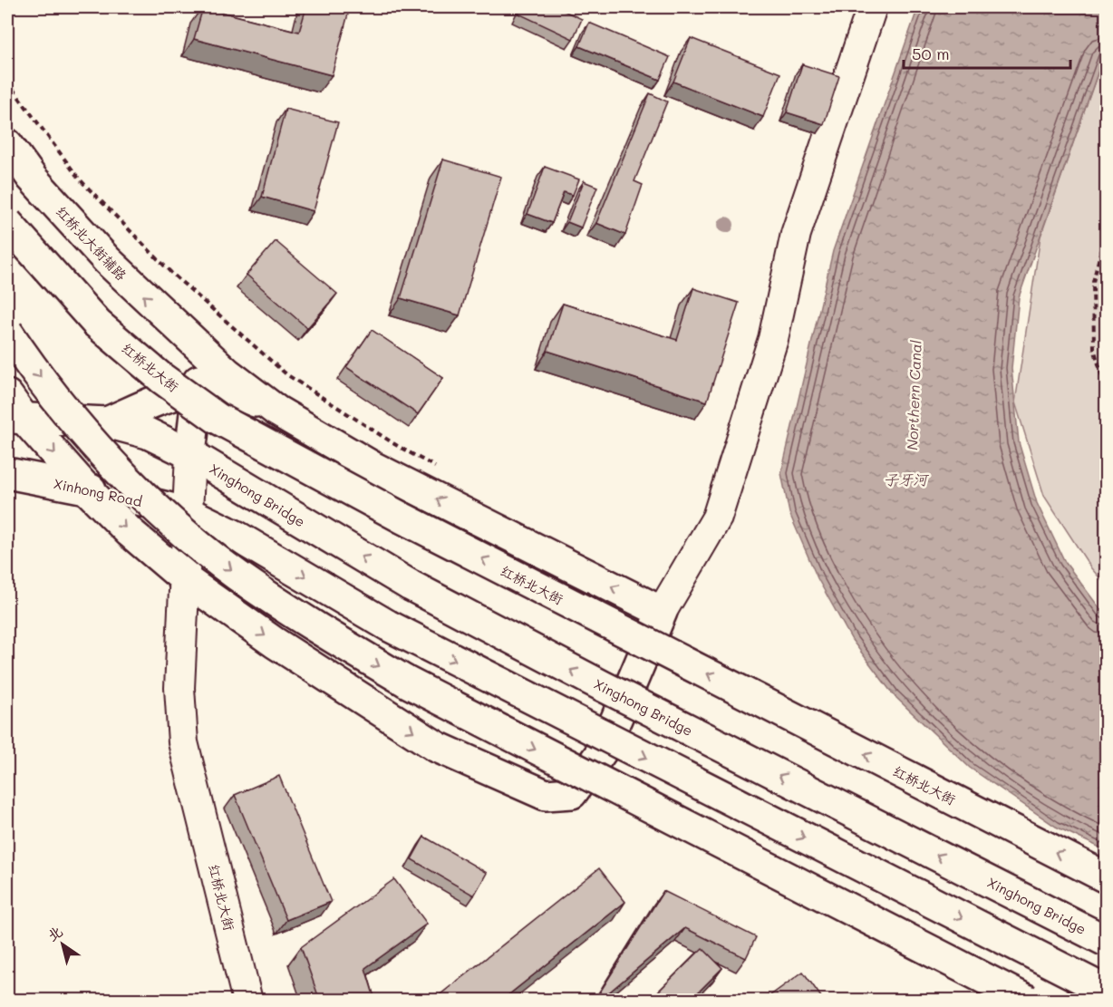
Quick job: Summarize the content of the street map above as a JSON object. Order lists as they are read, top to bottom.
{
  "streets": {
    "main road": [
      "红桥北大街辅路",
      "红桥北大街",
      "Xinhong Road",
      "Xinghong Bridge"
    ]
  },
  "crossings": [
    ["红桥北大街", "Xinhong Road"],
    ["红桥北大街", "Xinghong Bridge"]
  ],
  "water": ["Northern Canal", "子牙河"],
  "scale_bar": "50 m",
  "north": "top left"
}
